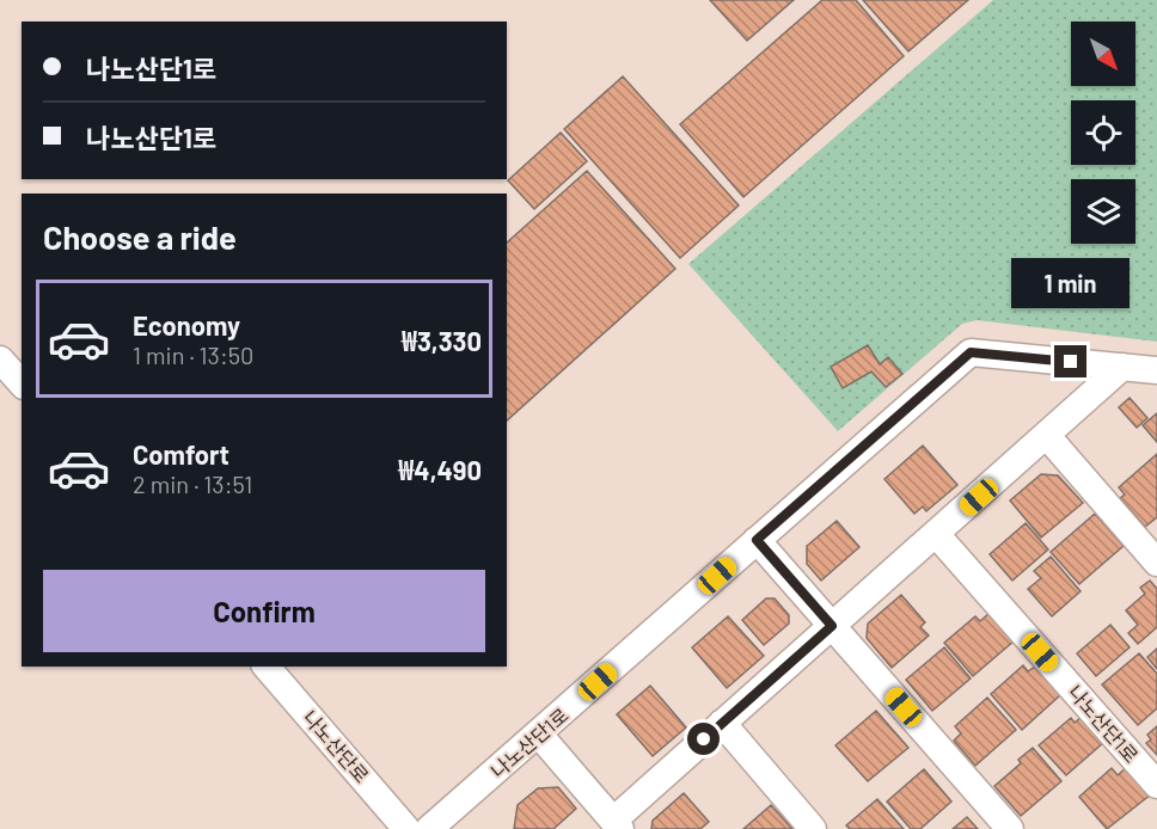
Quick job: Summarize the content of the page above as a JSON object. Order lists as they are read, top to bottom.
{
  "streets": {
    "street": ["나노산단1로", "나노산단로"]
  },
  "north": "bottom right",
  "page": {
    "banner": ["나노산단1로", "나노산단1로"],
    "heading": "Choose a ride",
    "bubble": "1 min",
    "list": [
      {
        "name": "Economy",
        "note": "1 min · 13:50",
        "value": "₩3,330"
      },
      {
        "name": "Comfort",
        "note": "2 min · 13:51",
        "value": "₩4,490"
      }
    ],
    "buttons": "Confirm"
  }
}
